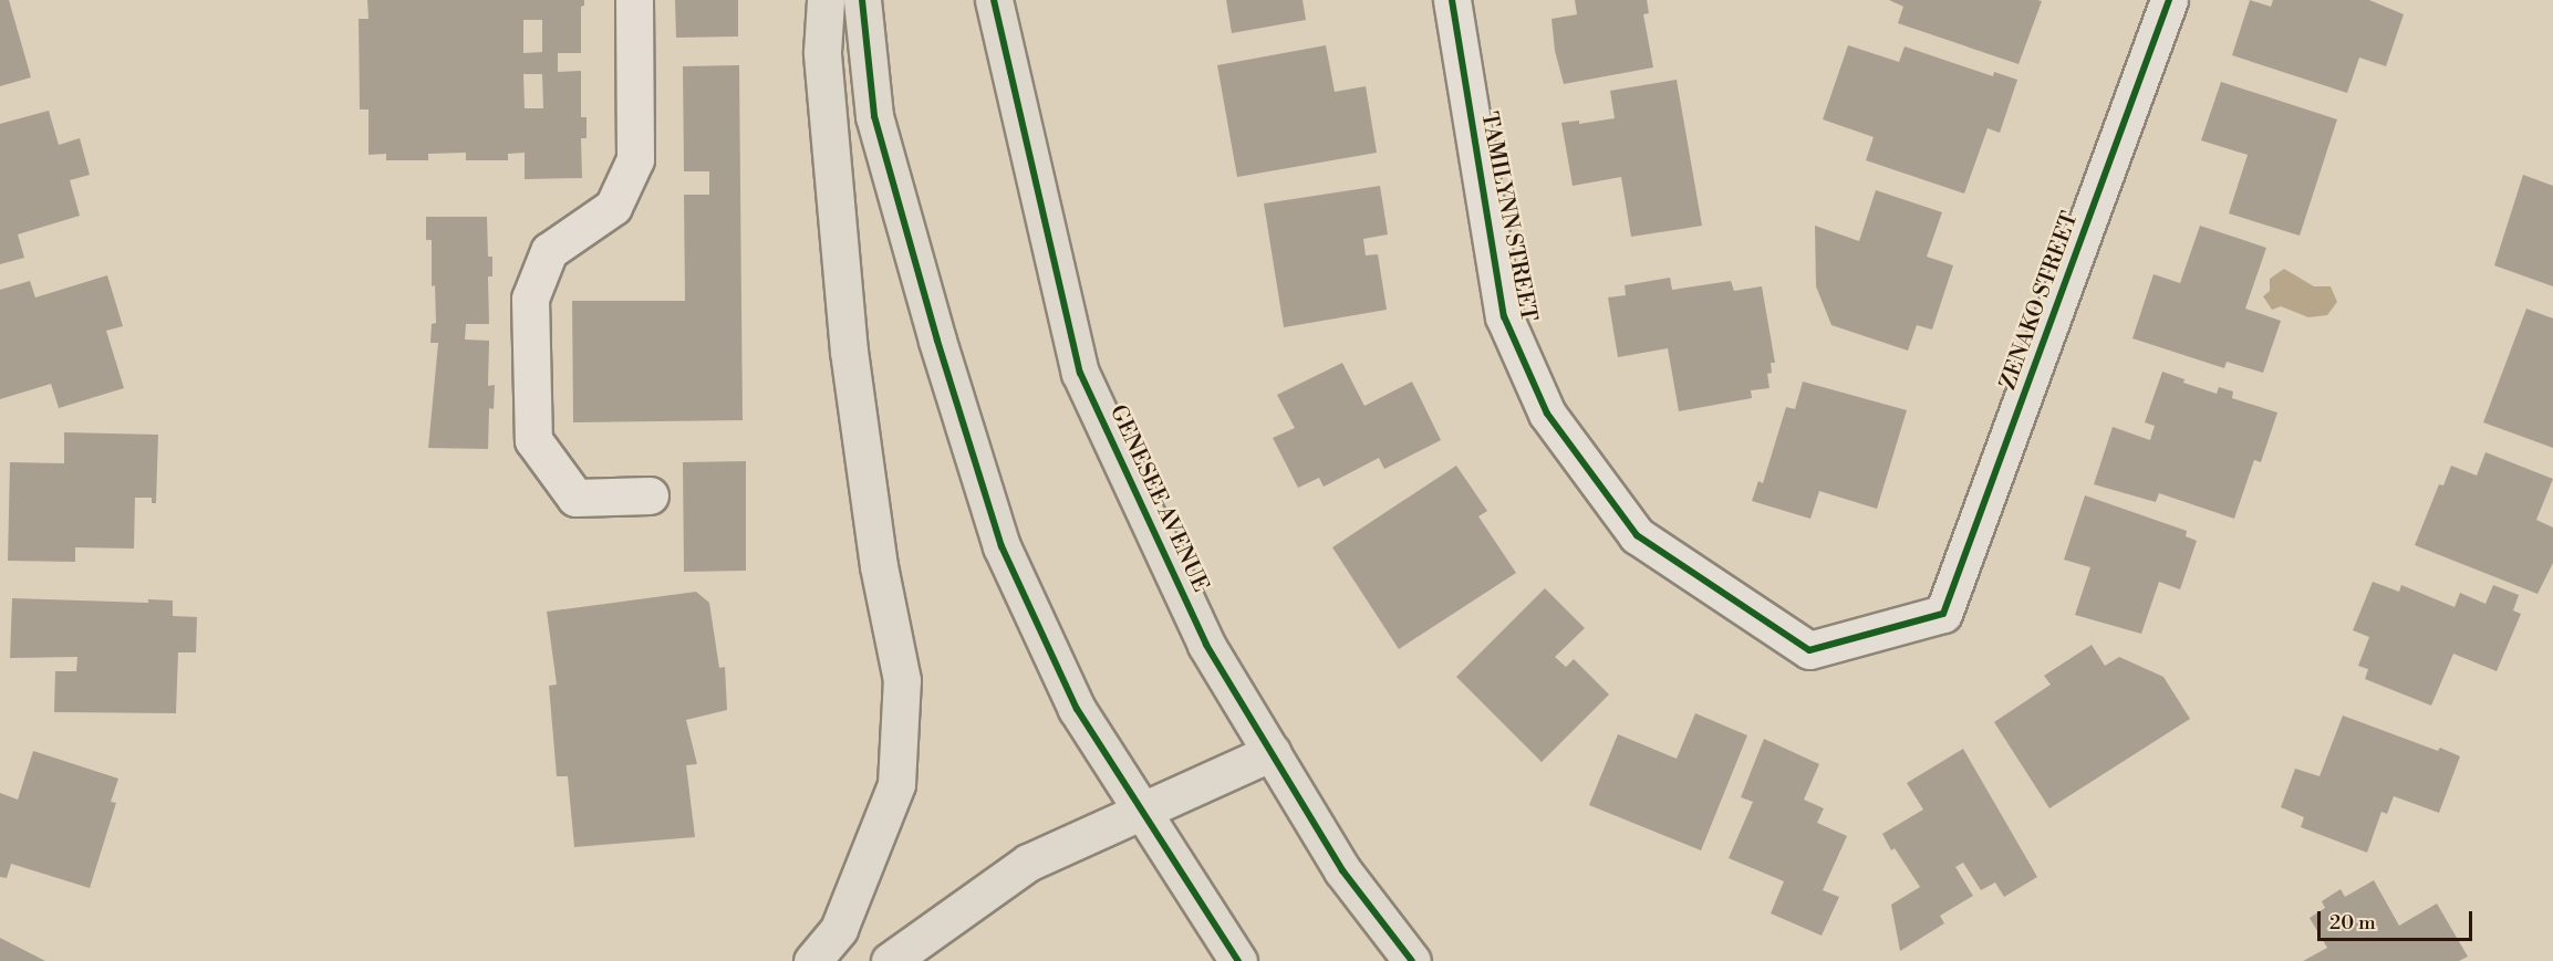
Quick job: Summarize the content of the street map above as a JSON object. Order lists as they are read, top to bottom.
{
  "streets": {
    "main road": ["GENESEE AVENUE"],
    "street": ["TAMILYNN STREET", "ZENAKO STREET"]
  },
  "crossings": [
    ["TAMILYNN STREET", "ZENAKO STREET"]
  ],
  "scale_bar": "20 m"
}
